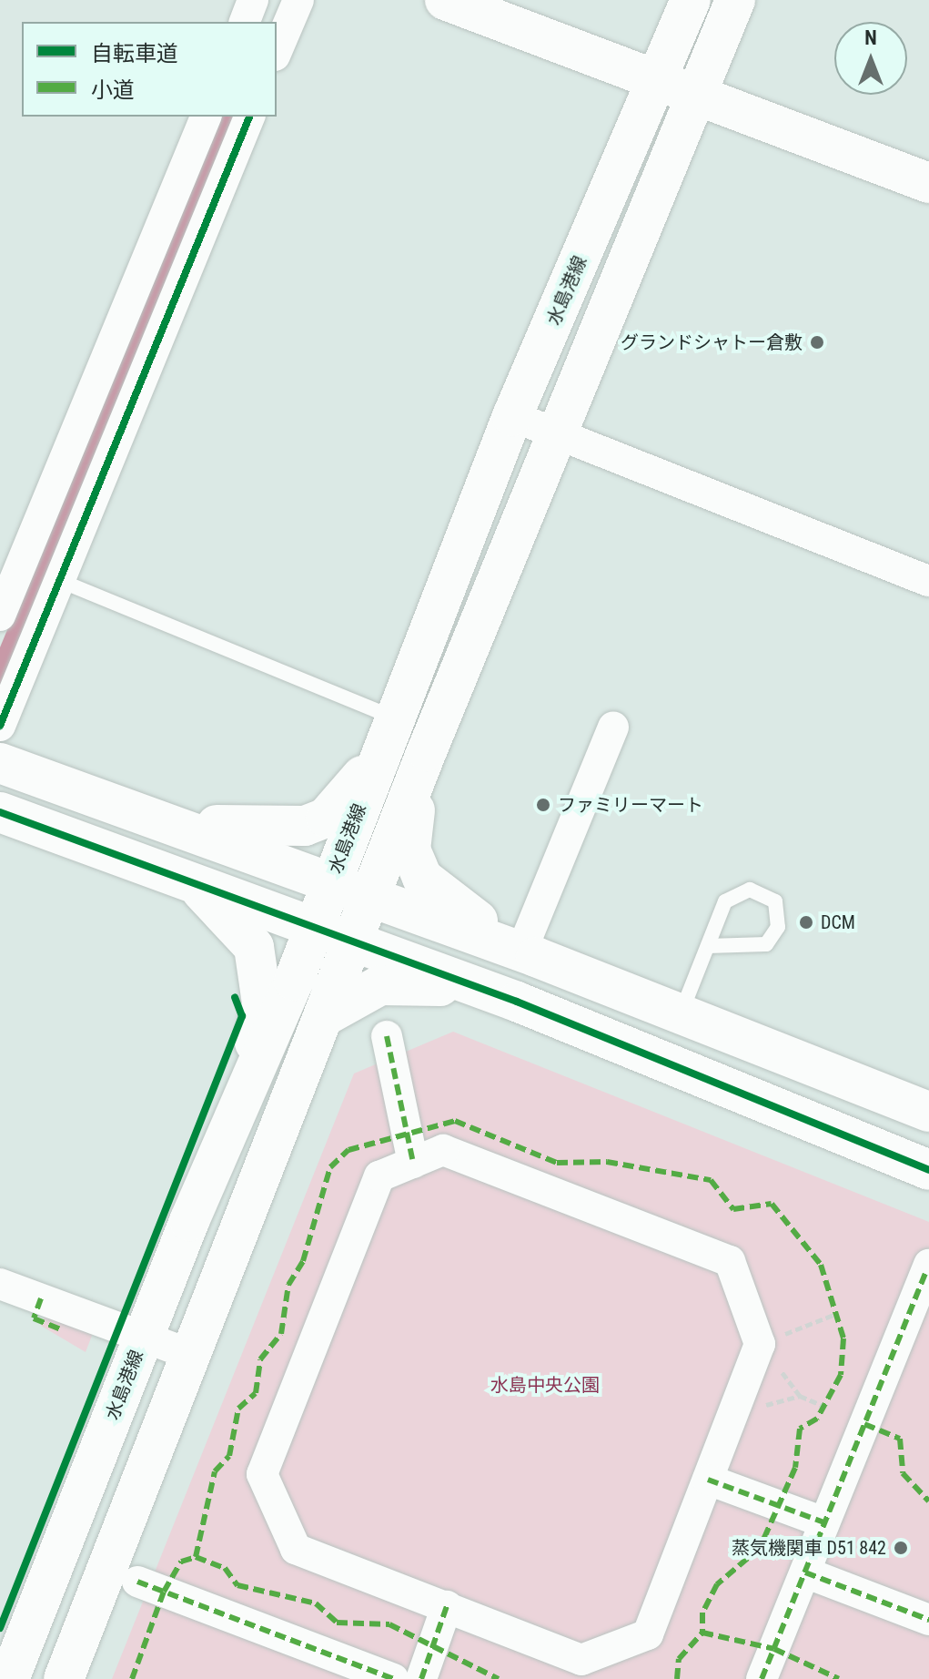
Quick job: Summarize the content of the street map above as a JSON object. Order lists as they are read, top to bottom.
{
  "streets": {
    "main road": ["水島港線"]
  },
  "parks": ["水島中央公園"],
  "places": [
    "グランドシャトー倉敷",
    "ファミリーマート",
    "DCM",
    "蒸気機関車 D51 842"
  ],
  "legend": ["自転車道", "小道"],
  "north": "top"
}
